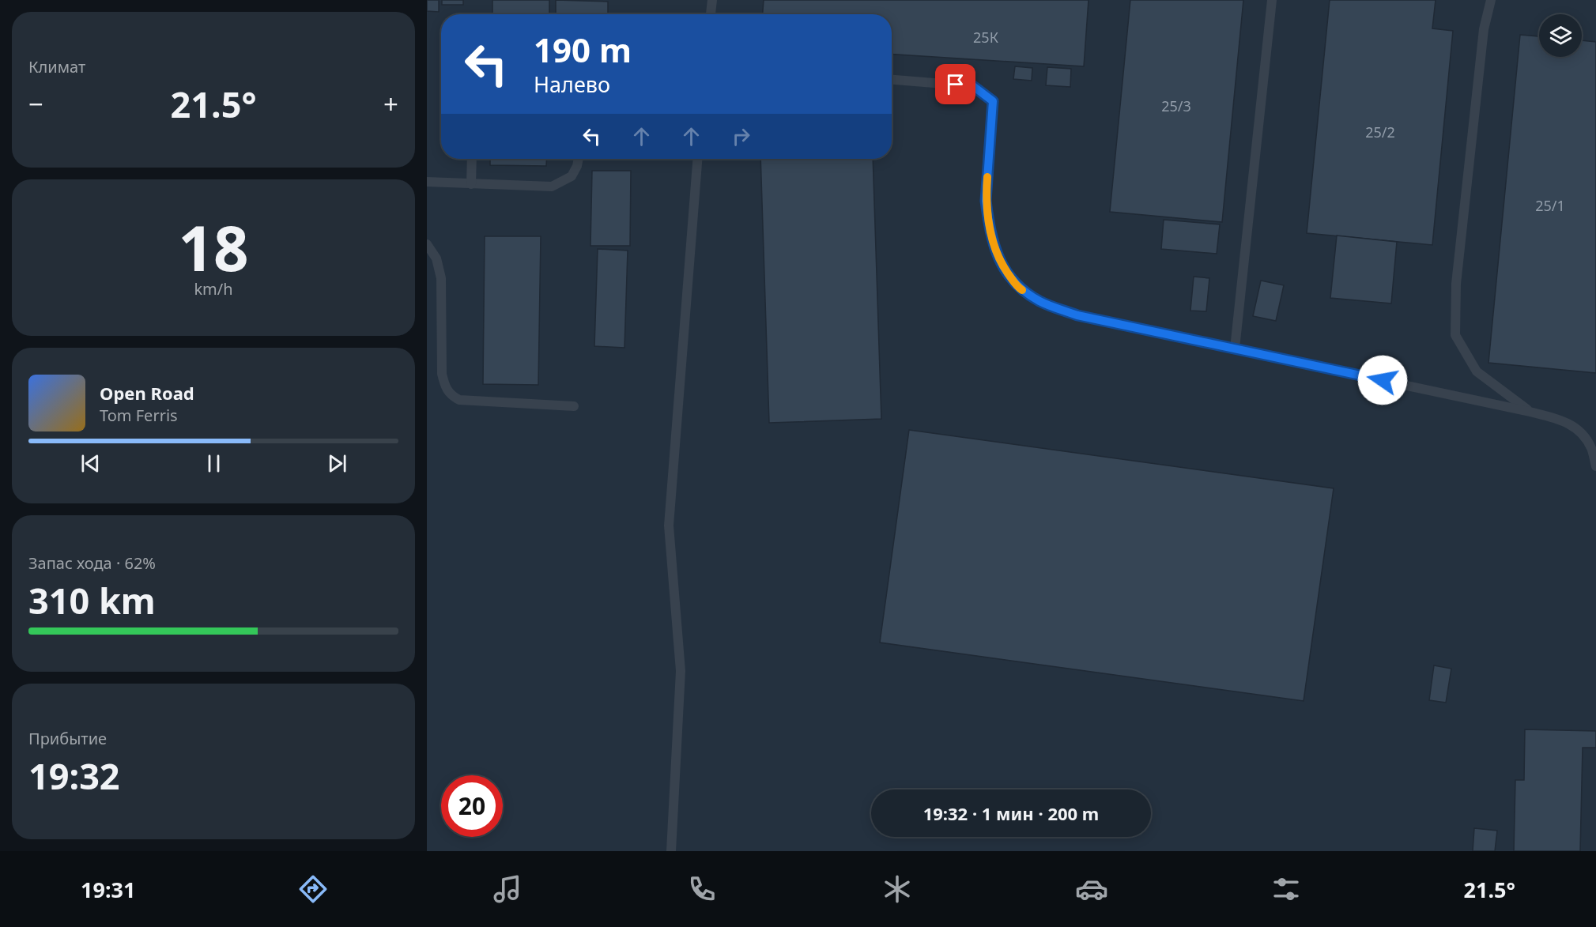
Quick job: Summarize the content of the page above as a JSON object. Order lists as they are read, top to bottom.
{
  "house_numbers": [
    "25К",
    "25/3",
    "25/2",
    "25/1"
  ],
  "page": {
    "tile": [
      "Климат",
      ["18", "km/h"],
      ["Запас хода · 62%", "310 km"],
      ["Прибытие", "19:32"]
    ],
    "turn": ["190 m", "Налево"],
    "heat": ["−", "21.5°", "+"],
    "song": ["Open Road", "Tom Ferris"],
    "limit": "20",
    "trip": "19:32 · 1 мин · 200 m",
    "tabs": ["19:31", "21.5°"]
  }
}
